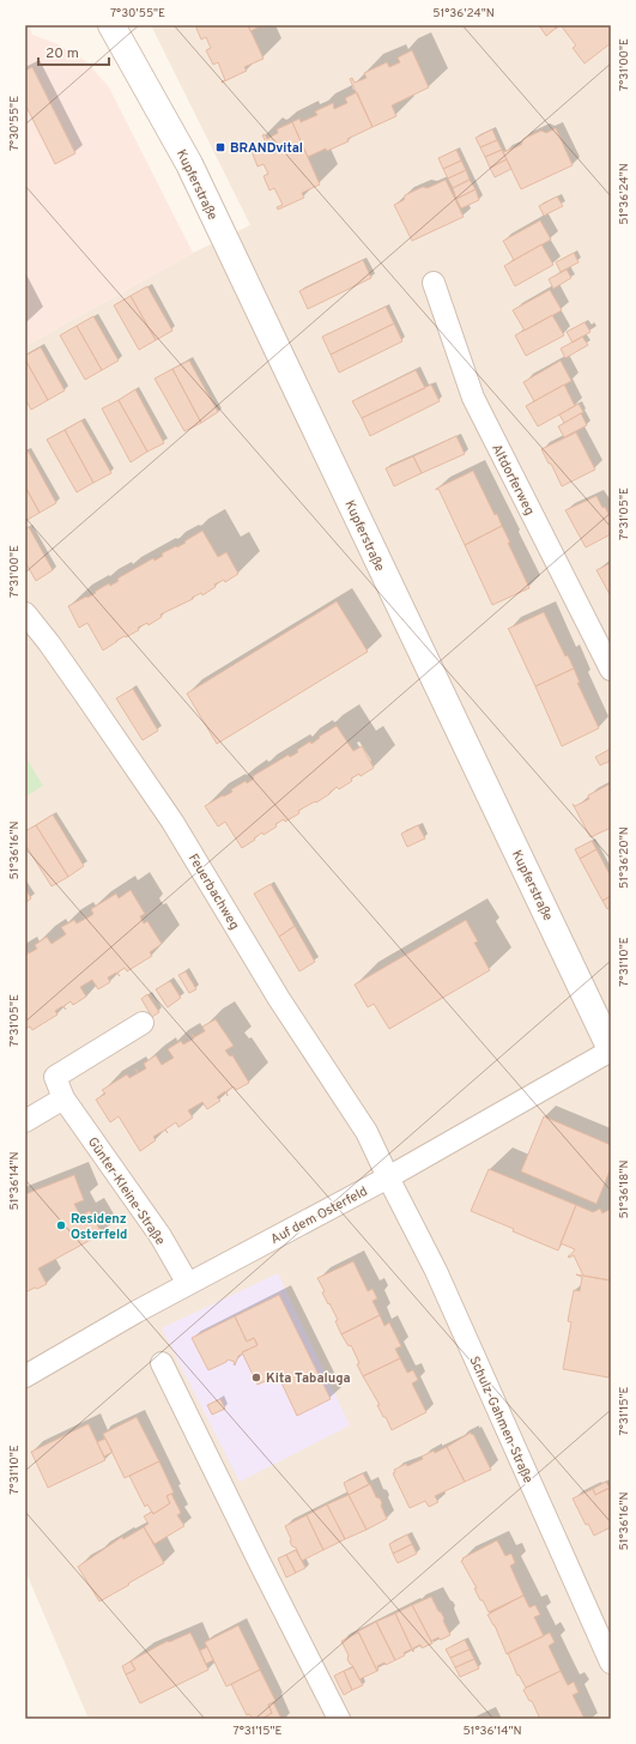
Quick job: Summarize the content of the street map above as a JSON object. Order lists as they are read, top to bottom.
{
  "streets": {
    "street": [
      "Kupferstraße",
      "Altdorferweg",
      "Feuerbachweg",
      "Günter-Kleine-Straße",
      "Auf dem Osterfeld",
      "Schulz-Gahmen-Straße"
    ]
  },
  "crossings": [
    ["Kupferstraße", "Auf dem Osterfeld"],
    ["Feuerbachweg", "Auf dem Osterfeld"],
    ["Feuerbachweg", "Schulz-Gahmen-Straße"],
    ["Günter-Kleine-Straße", "Auf dem Osterfeld"],
    ["Auf dem Osterfeld", "Schulz-Gahmen-Straße"]
  ],
  "places": {
    "transit": ["BRANDvital"],
    "other": ["Residenz Osterfeld", "Kita Tabaluga"]
  },
  "scale_bar": "20 m",
  "coordinates": [
    "7°30'55\"E",
    "51°36'24\"N",
    "7°31'00\"E",
    "7°31'05\"E",
    "51°36'16\"N",
    "51°36'20\"N",
    "7°31'10\"E",
    "51°36'14\"N",
    "51°36'18\"N",
    "7°31'15\"E"
  ]
}
